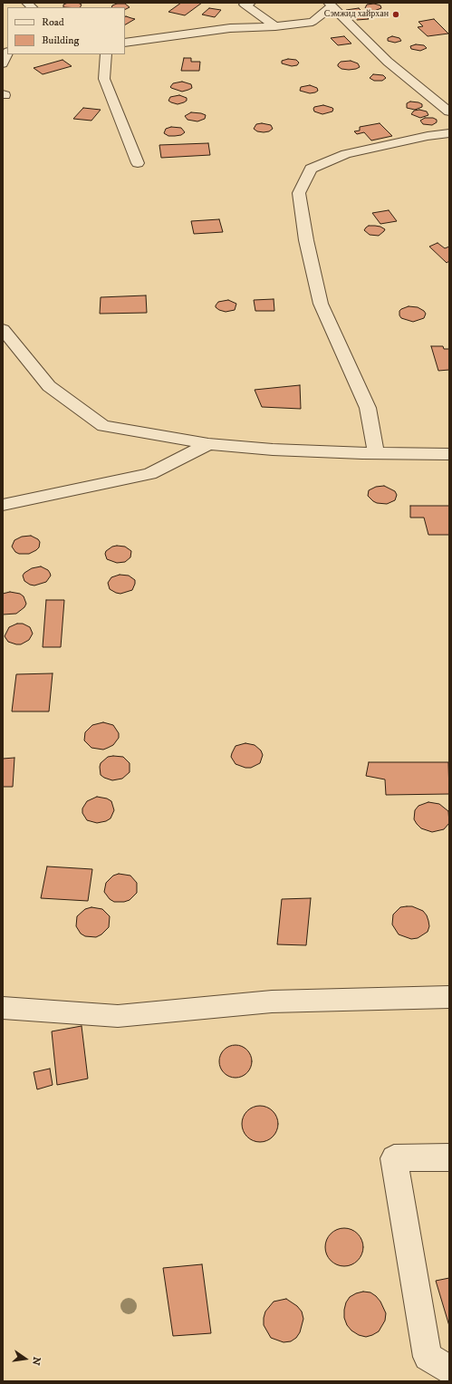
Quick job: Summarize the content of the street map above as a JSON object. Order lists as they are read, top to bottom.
{
  "places": ["Сэмжид хайрхан"],
  "legend": ["Road", "Building"],
  "north": "right"
}
